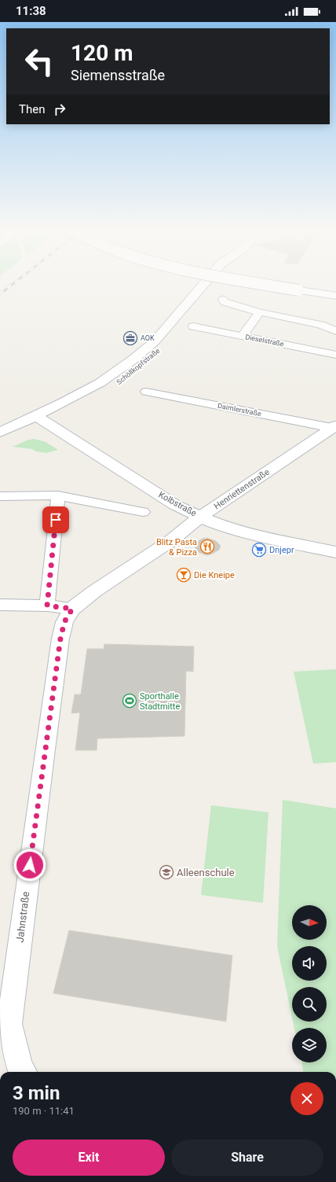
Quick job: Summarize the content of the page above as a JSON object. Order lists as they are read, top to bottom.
{
  "streets": {
    "main road": [
      "Schöllkopfstraße",
      "Henriettenstraße",
      "Kolbstraße",
      "Jahnstraße"
    ],
    "street": ["Dieselstraße", "Daimlerstraße"]
  },
  "crossings": [
    ["Schöllkopfstraße", "Kolbstraße"],
    ["Daimlerstraße", "Henriettenstraße"],
    ["Henriettenstraße", "Kolbstraße"],
    ["Henriettenstraße", "Jahnstraße"]
  ],
  "places": {
    "office": ["AOK"],
    "restaurant": ["Blitz Pasta & Pizza"],
    "supermarket": ["Dnjepr"],
    "bar": ["Die Kneipe"],
    "sports": ["Sporthalle Stadtmitte"],
    "school or university": ["Alleenschule"]
  },
  "north": "right",
  "page": {
    "status": "11:38",
    "turn": ["120 m", "Siemensstraße"],
    "then": "Then",
    "heading": ["3 min", "190 m · 11:41"],
    "buttons": ["Exit", "Share"]
  }
}
